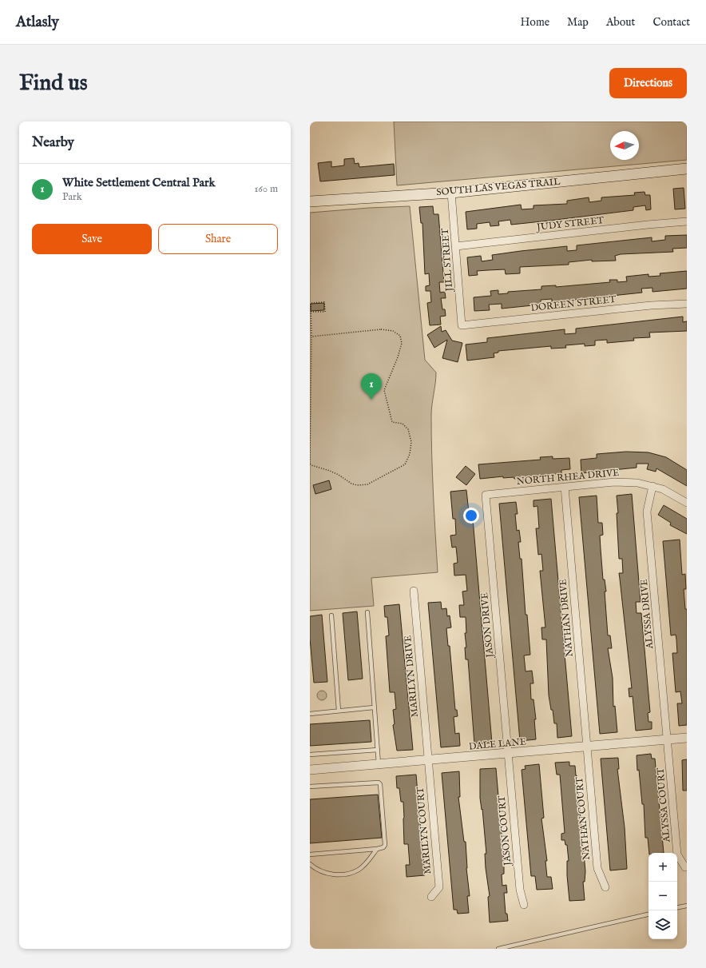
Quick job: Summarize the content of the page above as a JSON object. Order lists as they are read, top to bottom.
{
  "streets": {
    "main road": ["SOUTH LAS VEGAS TRAIL"],
    "street": [
      "JUDY STREET",
      "JILL STREET",
      "DOREEN STREET",
      "NORTH RHEA DRIVE",
      "ALYSSA DRIVE",
      "NATHAN DRIVE",
      "JASON DRIVE",
      "MARILYN DRIVE",
      "DALE LANE",
      "ALYSSA COURT",
      "NATHAN COURT",
      "MARILYN COURT",
      "JASON COURT"
    ]
  },
  "crossings": [
    ["SOUTH LAS VEGAS TRAIL", "JILL STREET"],
    ["JUDY STREET", "JILL STREET"],
    ["JILL STREET", "DOREEN STREET"],
    ["NORTH RHEA DRIVE", "ALYSSA DRIVE"],
    ["NORTH RHEA DRIVE", "NATHAN DRIVE"],
    ["NORTH RHEA DRIVE", "JASON DRIVE"],
    ["ALYSSA DRIVE", "DALE LANE"],
    ["ALYSSA DRIVE", "ALYSSA COURT"],
    ["NATHAN DRIVE", "DALE LANE"],
    ["NATHAN DRIVE", "NATHAN COURT"],
    ["JASON DRIVE", "DALE LANE"],
    ["JASON DRIVE", "JASON COURT"],
    ["MARILYN DRIVE", "DALE LANE"],
    ["MARILYN DRIVE", "MARILYN COURT"],
    ["DALE LANE", "ALYSSA COURT"],
    ["DALE LANE", "NATHAN COURT"],
    ["DALE LANE", "MARILYN COURT"],
    ["DALE LANE", "JASON COURT"]
  ],
  "north": "left",
  "page": {
    "header": "Atlasly",
    "nav": [
      "Home",
      "Map",
      "About",
      "Contact"
    ],
    "buttons": [
      "Directions",
      ["Save", "Share"]
    ],
    "title": "Find us",
    "heading": "Nearby",
    "list": [
      {
        "mark": "1",
        "name": "White Settlement Central Park",
        "note": "Park",
        "value": "160 m"
      }
    ],
    "pins": "1",
    "map_buttons": ["+", "−"]
  }
}
